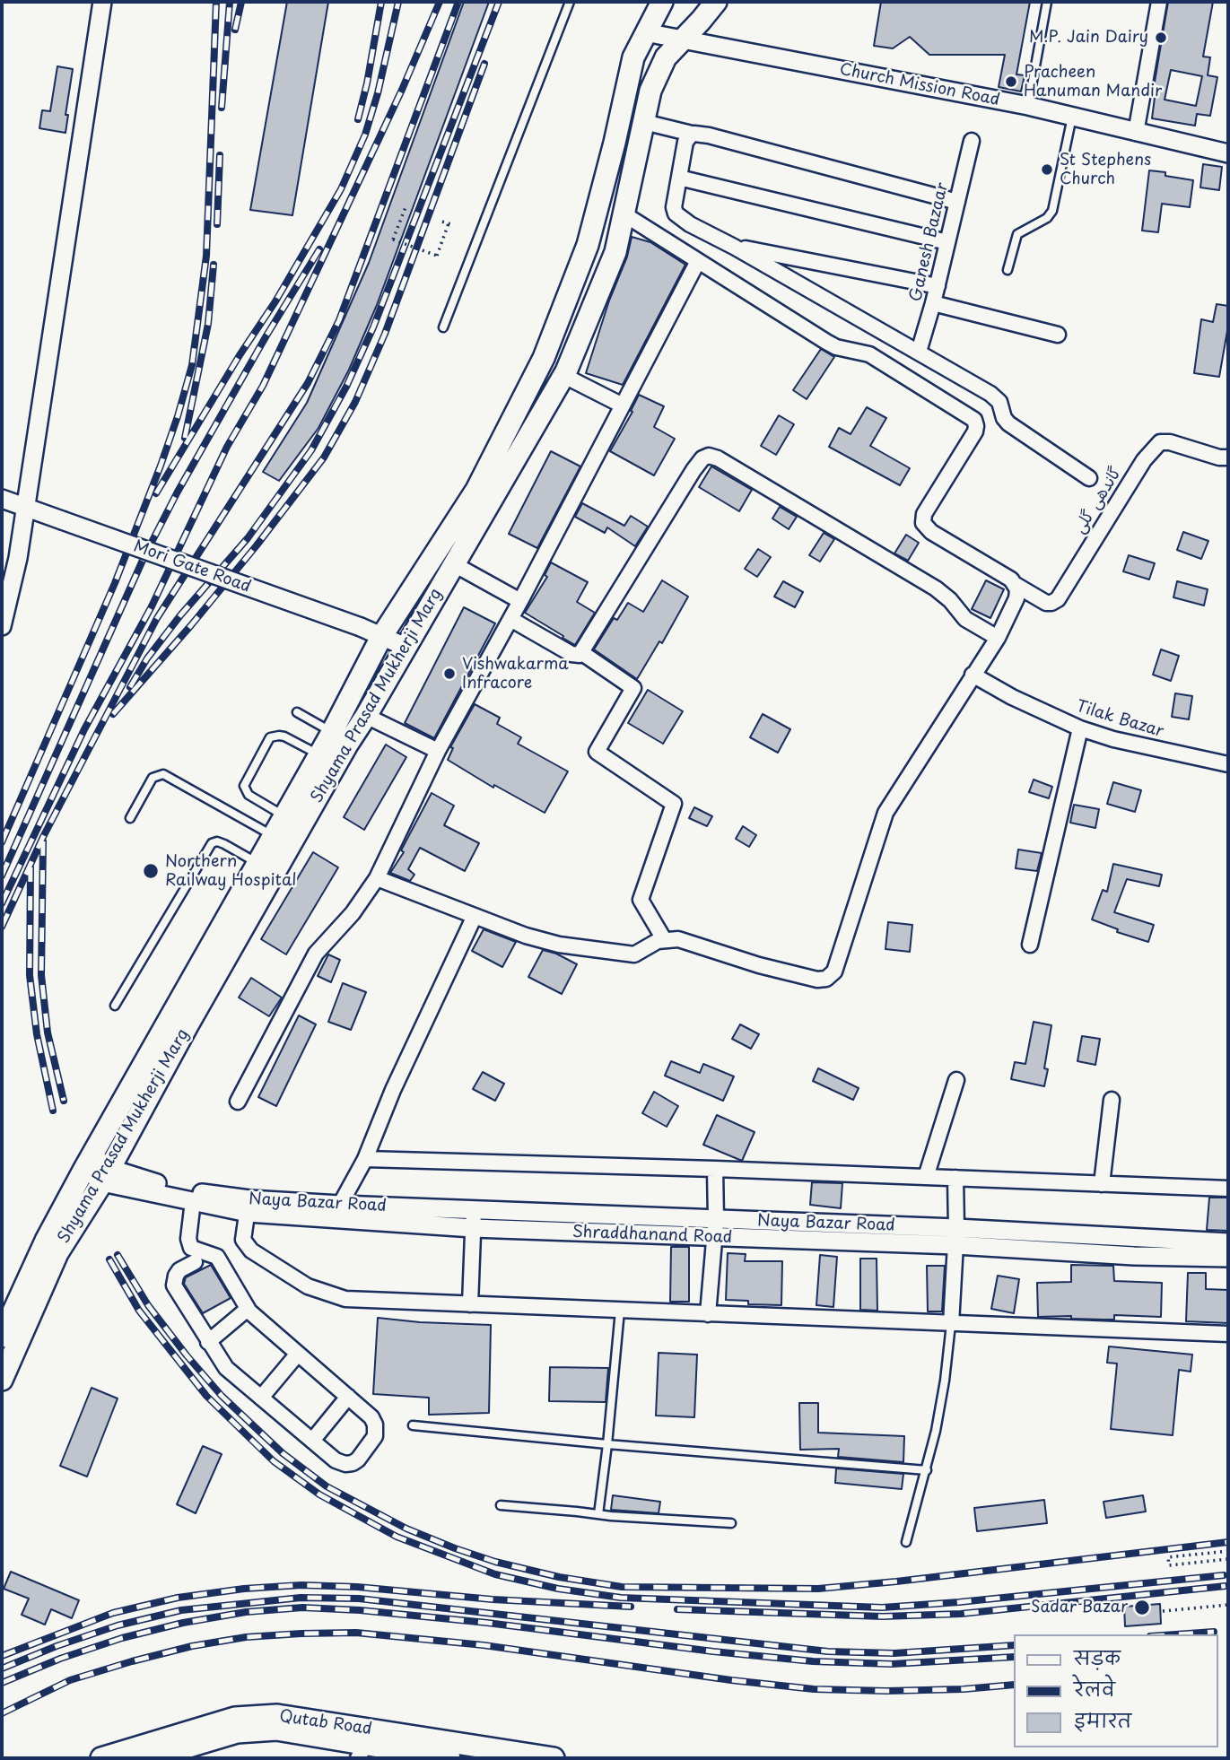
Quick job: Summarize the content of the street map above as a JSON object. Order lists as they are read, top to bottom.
{
  "streets": {
    "main road": ["Shyama Prasad Mukherji Marg", "Qutab Road"],
    "street": [
      "Church Mission Road",
      "Ganesh Bazaar",
      "گاندھی گلی",
      "Mori Gate Road",
      "Tilak Bazar",
      "Naya Bazar Road",
      "Shraddhanand Road"
    ]
  },
  "crossings": [
    ["Church Mission Road", "Shyama Prasad Mukherji Marg"],
    ["Mori Gate Road", "Shyama Prasad Mukherji Marg"],
    ["Shyama Prasad Mukherji Marg", "Naya Bazar Road"],
    ["Shyama Prasad Mukherji Marg", "Shraddhanand Road"],
    ["Naya Bazar Road", "Shraddhanand Road"]
  ],
  "places": [
    "M.P. Jain Dairy",
    "Pracheen Hanuman Mandir",
    "St Stephens Church",
    "Vishwakarma Infracore",
    "Northern Railway Hospital",
    "Sadar Bazar"
  ],
  "legend": ["सड़क", "रेलवे", "इमारत"]
}
